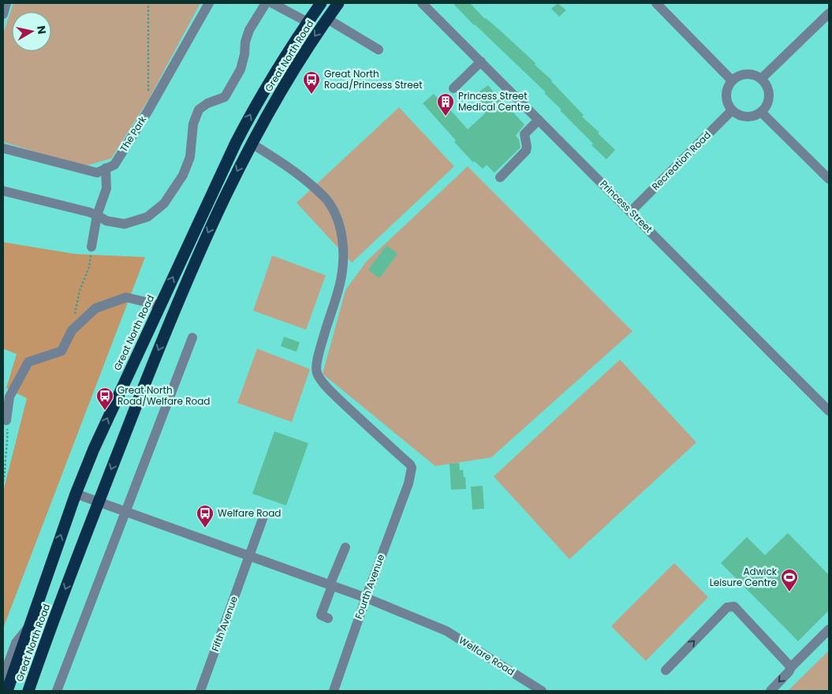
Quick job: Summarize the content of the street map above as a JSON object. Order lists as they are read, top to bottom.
{
  "streets": {
    "highway": ["Great North Road"],
    "street": [
      "The Park",
      "Recreation Road",
      "Princess Street",
      "Fourth Avenue",
      "Fifth Avenue",
      "Welfare Road"
    ]
  },
  "crossings": [
    ["Great North Road", "Fourth Avenue"],
    ["Great North Road", "Welfare Road"],
    ["Recreation Road", "Princess Street"],
    ["Fourth Avenue", "Welfare Road"],
    ["Fifth Avenue", "Welfare Road"]
  ],
  "places": {
    "bus stop": ["Great North Road/Princess Street", "Great North Road/Welfare Road", "Welfare Road"],
    "building": ["Princess Street Medical Centre"],
    "sports": ["Adwick Leisure Centre"]
  },
  "north": "right"
}
